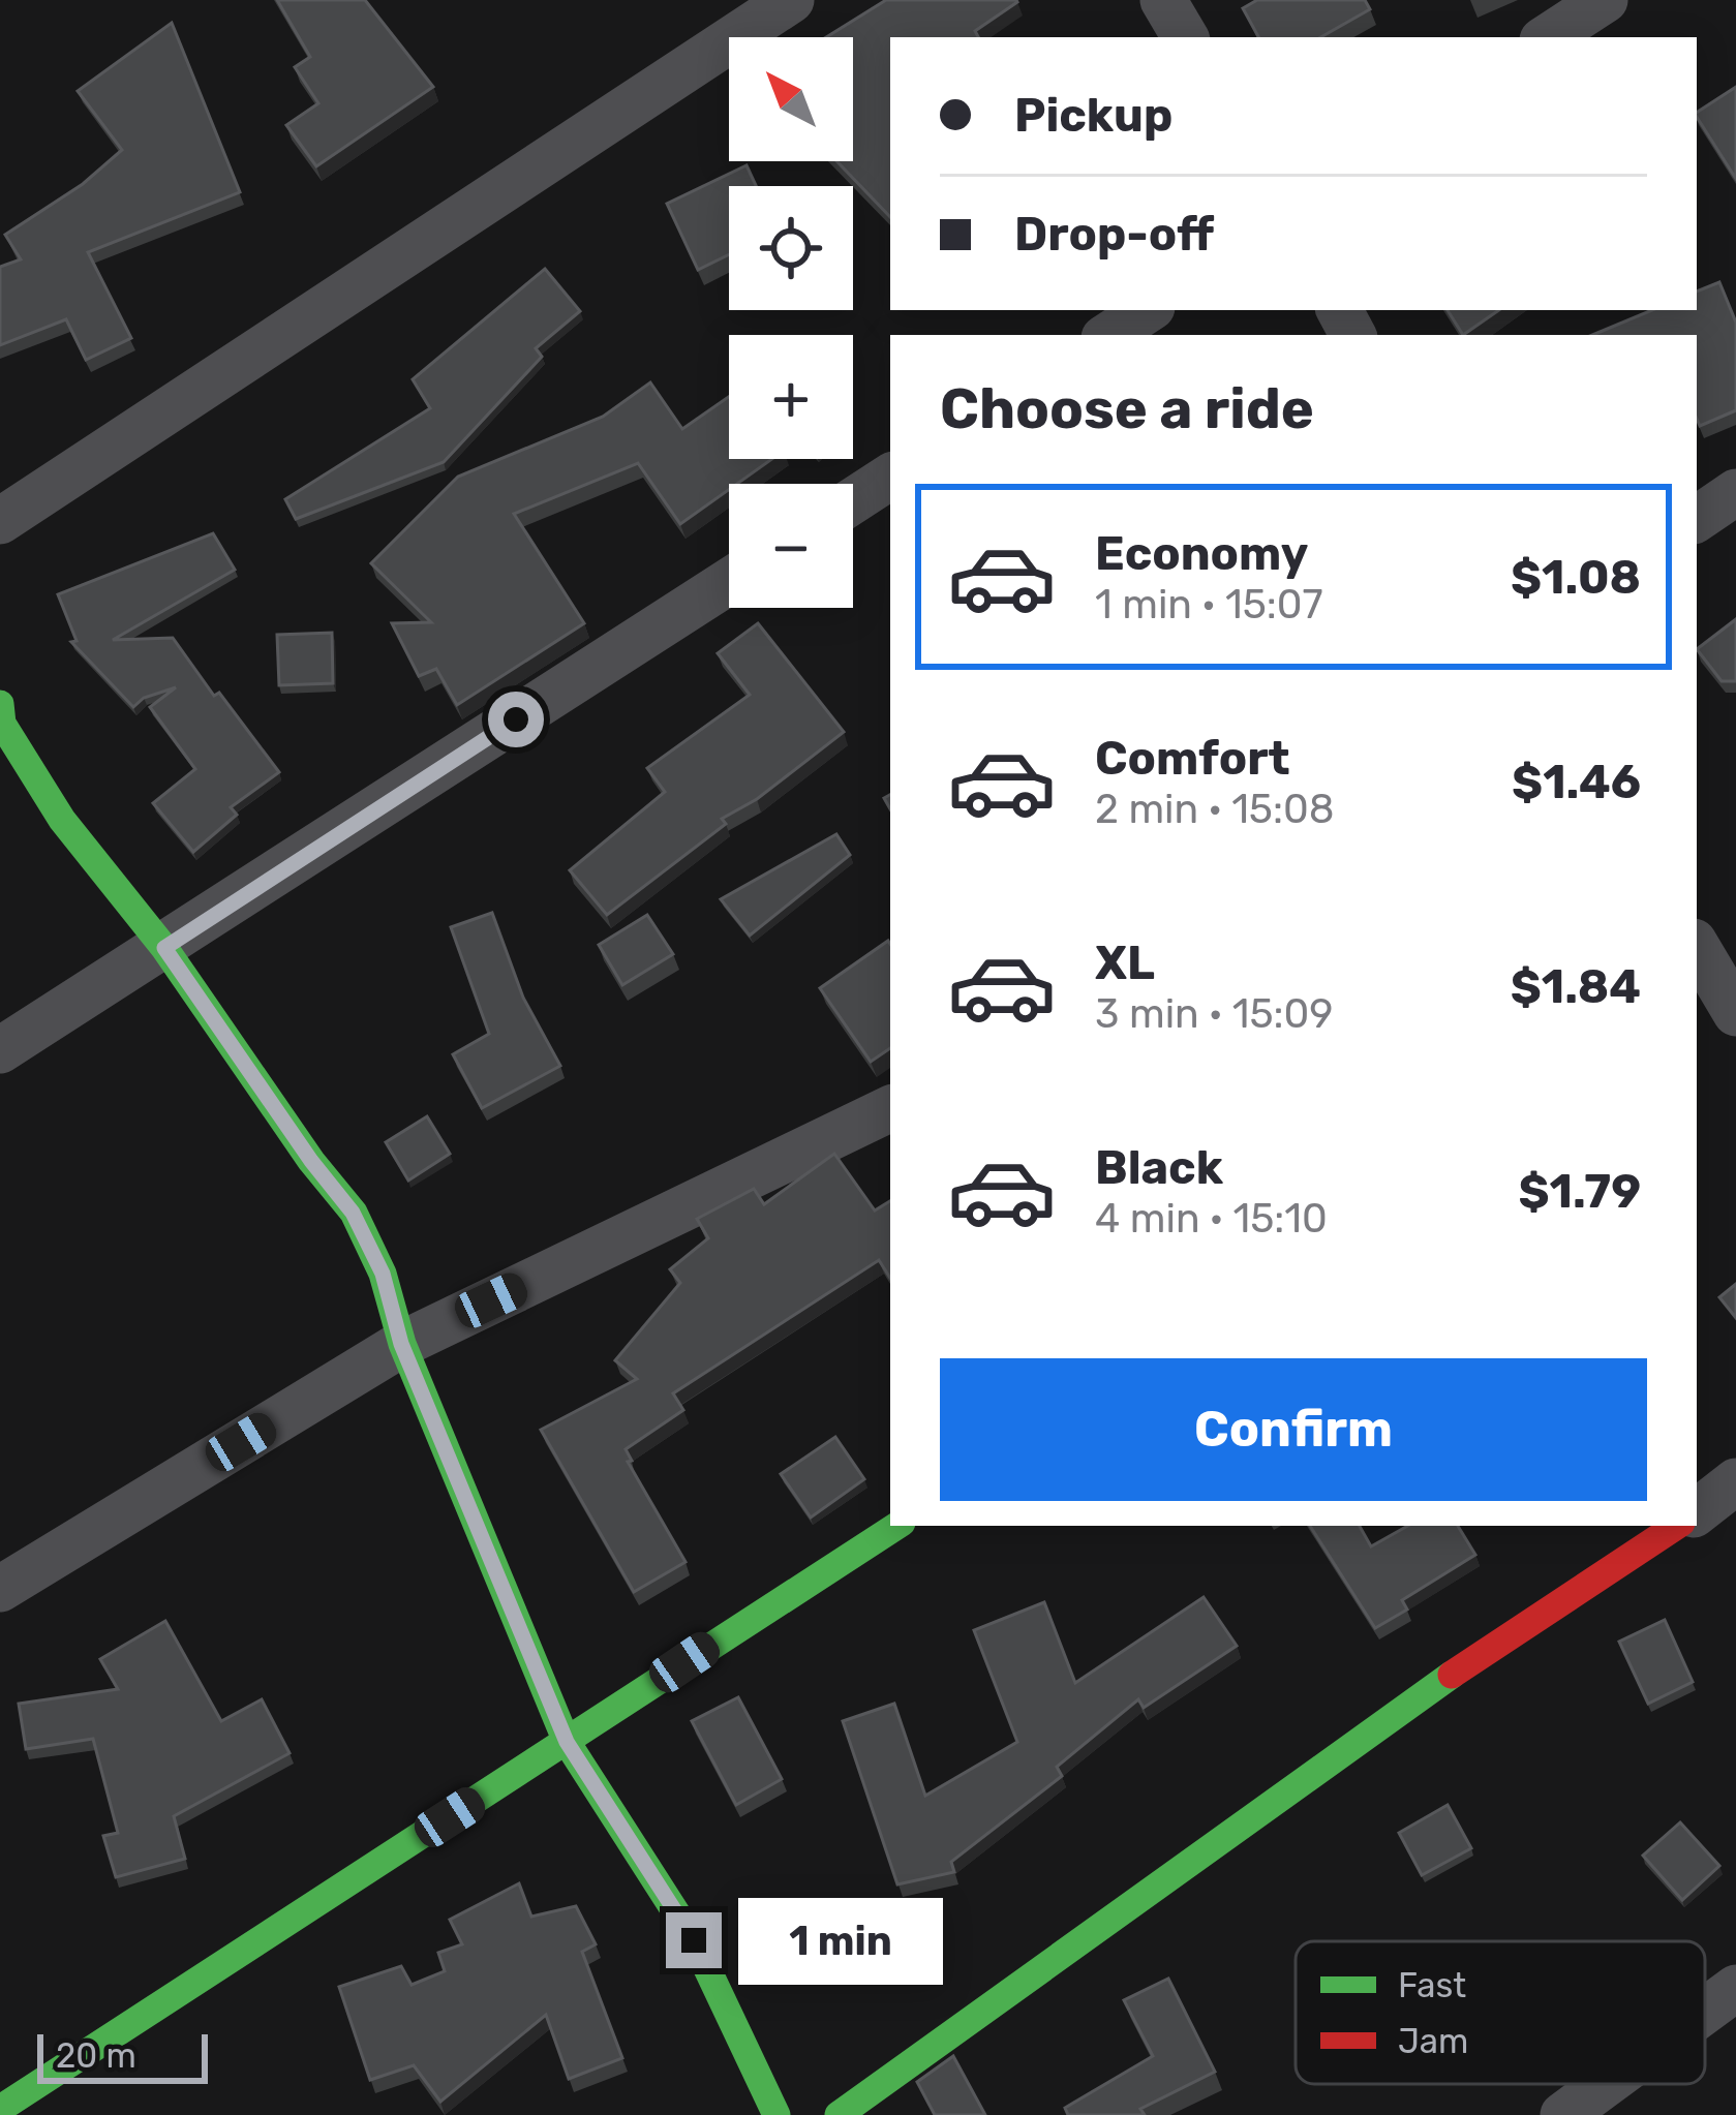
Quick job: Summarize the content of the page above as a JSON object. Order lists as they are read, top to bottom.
{
  "legend": ["Fast", "Jam"],
  "scale_bar": "20 m",
  "north": "top left",
  "page": {
    "map_buttons": ["+", "−"],
    "banner": ["Pickup", "Drop-off"],
    "heading": "Choose a ride",
    "list": [
      {
        "name": "Economy",
        "note": "1 min · 15:07",
        "value": "$1.08"
      },
      {
        "name": "Comfort",
        "note": "2 min · 15:08",
        "value": "$1.46"
      },
      {
        "name": "XL",
        "note": "3 min · 15:09",
        "value": "$1.84"
      },
      {
        "name": "Black",
        "note": "4 min · 15:10",
        "value": "$1.79"
      }
    ],
    "buttons": "Confirm",
    "bubble": "1 min",
    "scale": "20 m"
  }
}
